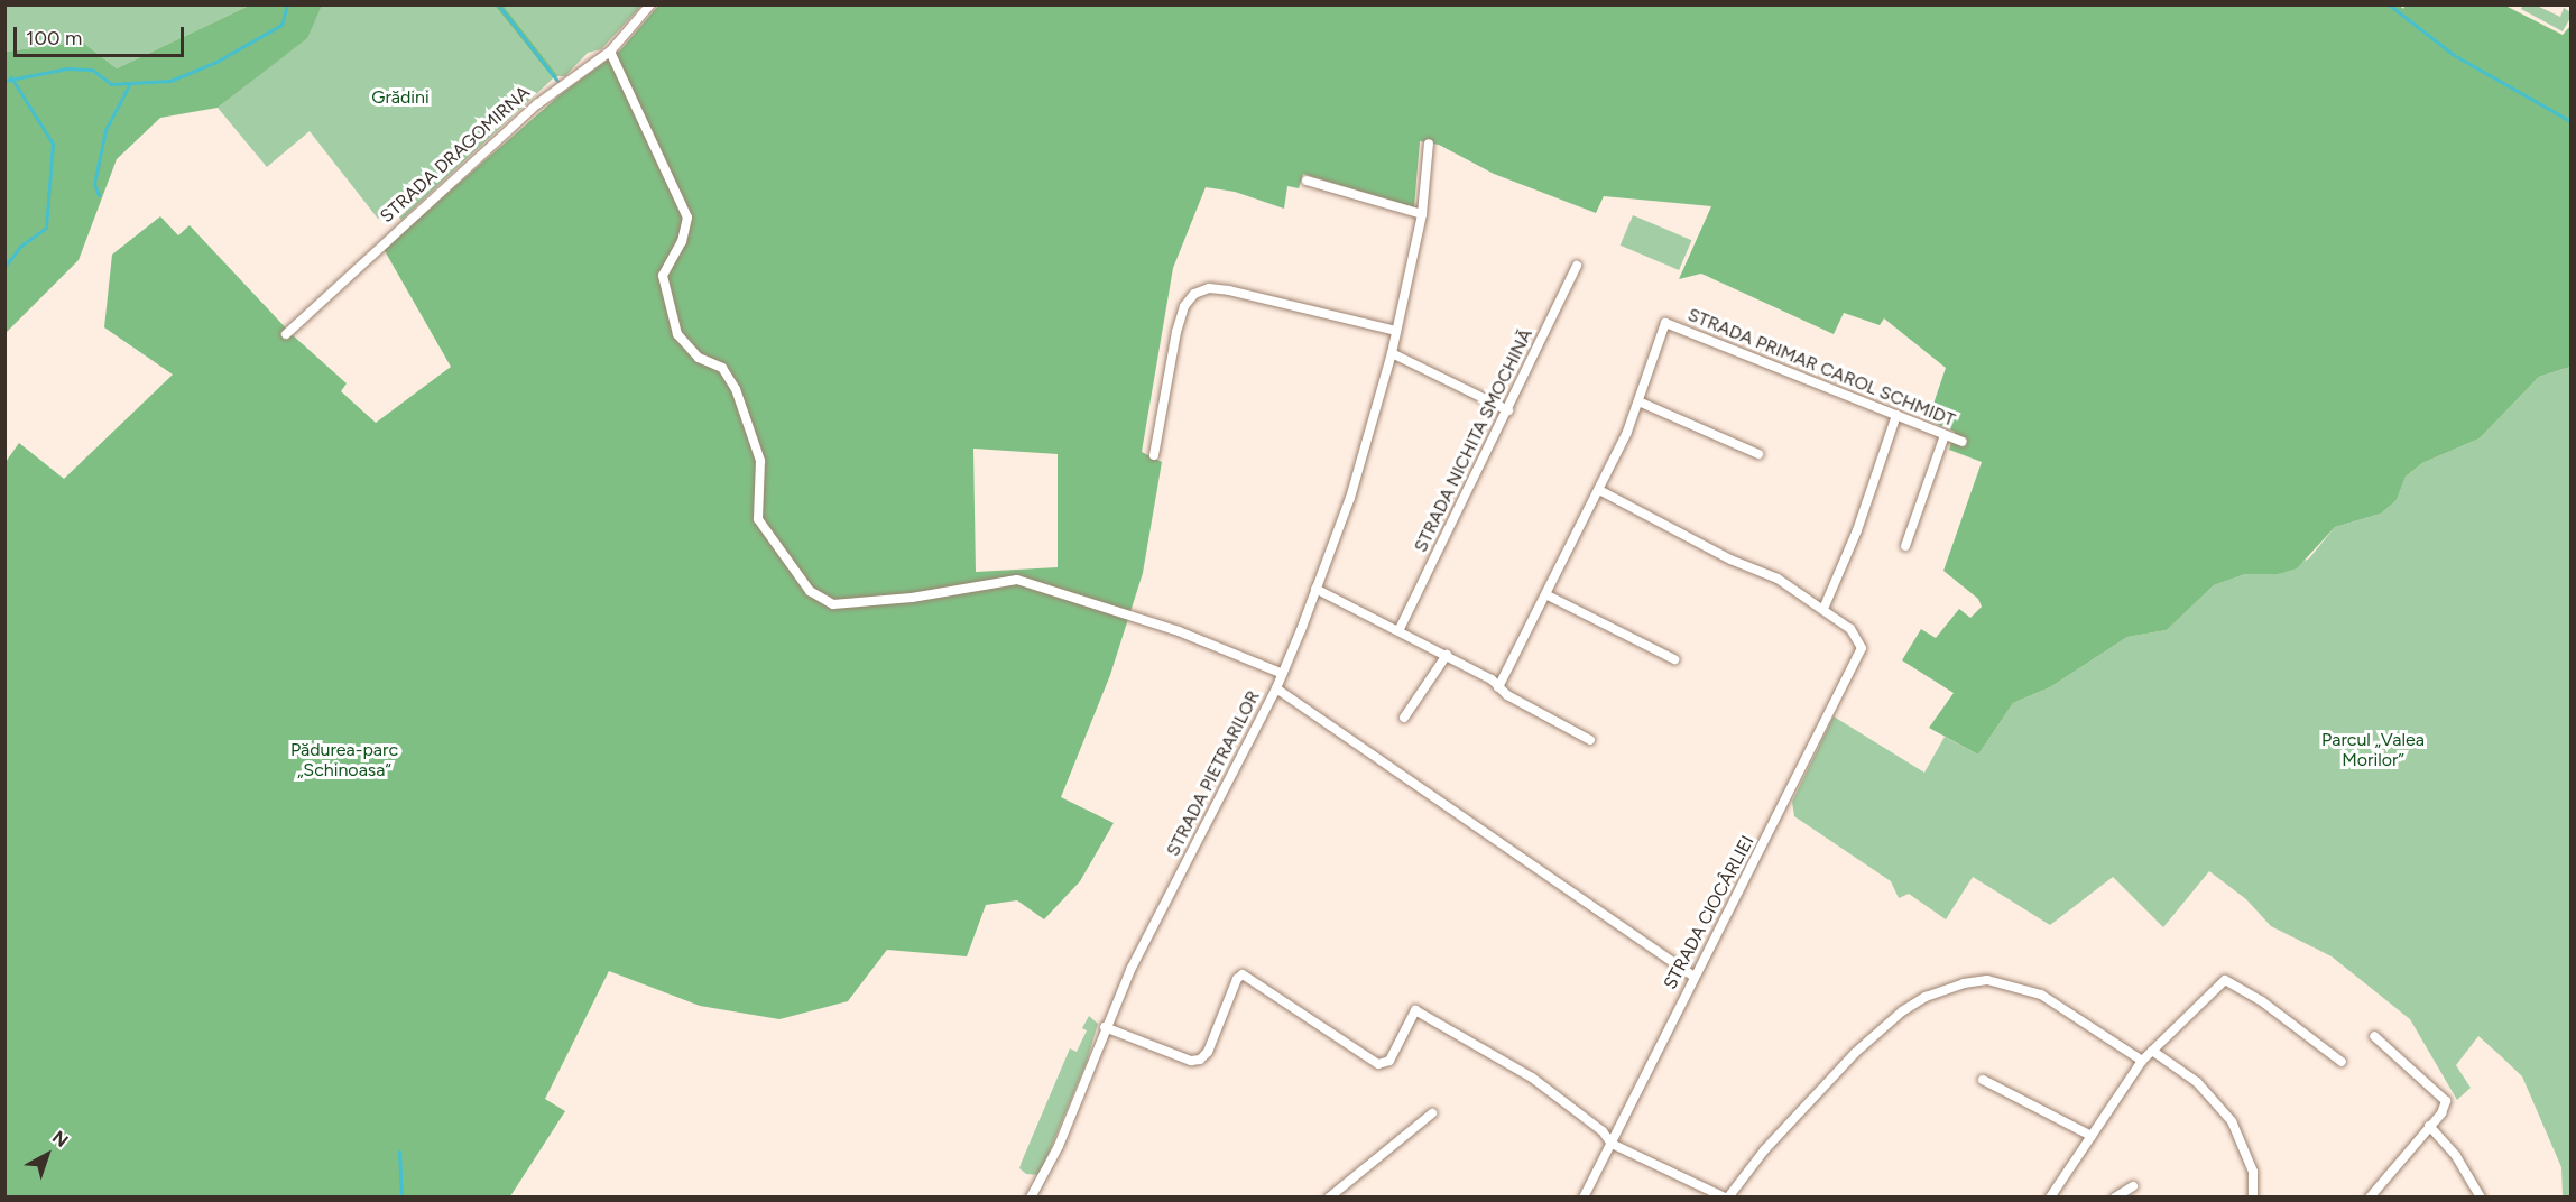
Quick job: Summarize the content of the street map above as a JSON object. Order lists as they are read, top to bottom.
{
  "streets": {
    "street": [
      "STRADA DRAGOMIRNA",
      "STRADA PRIMAR CAROL SCHMIDT",
      "STRADA NICHITA SMOCHINĂ",
      "STRADA PIETRARILOR",
      "STRADA CIOCÂRLIEI"
    ]
  },
  "parks": ["Grădini", "Parcul „Valea Morilor”", "Pădurea-parc „Schinoasa“"],
  "scale_bar": "100 m",
  "north": "top right"
}
